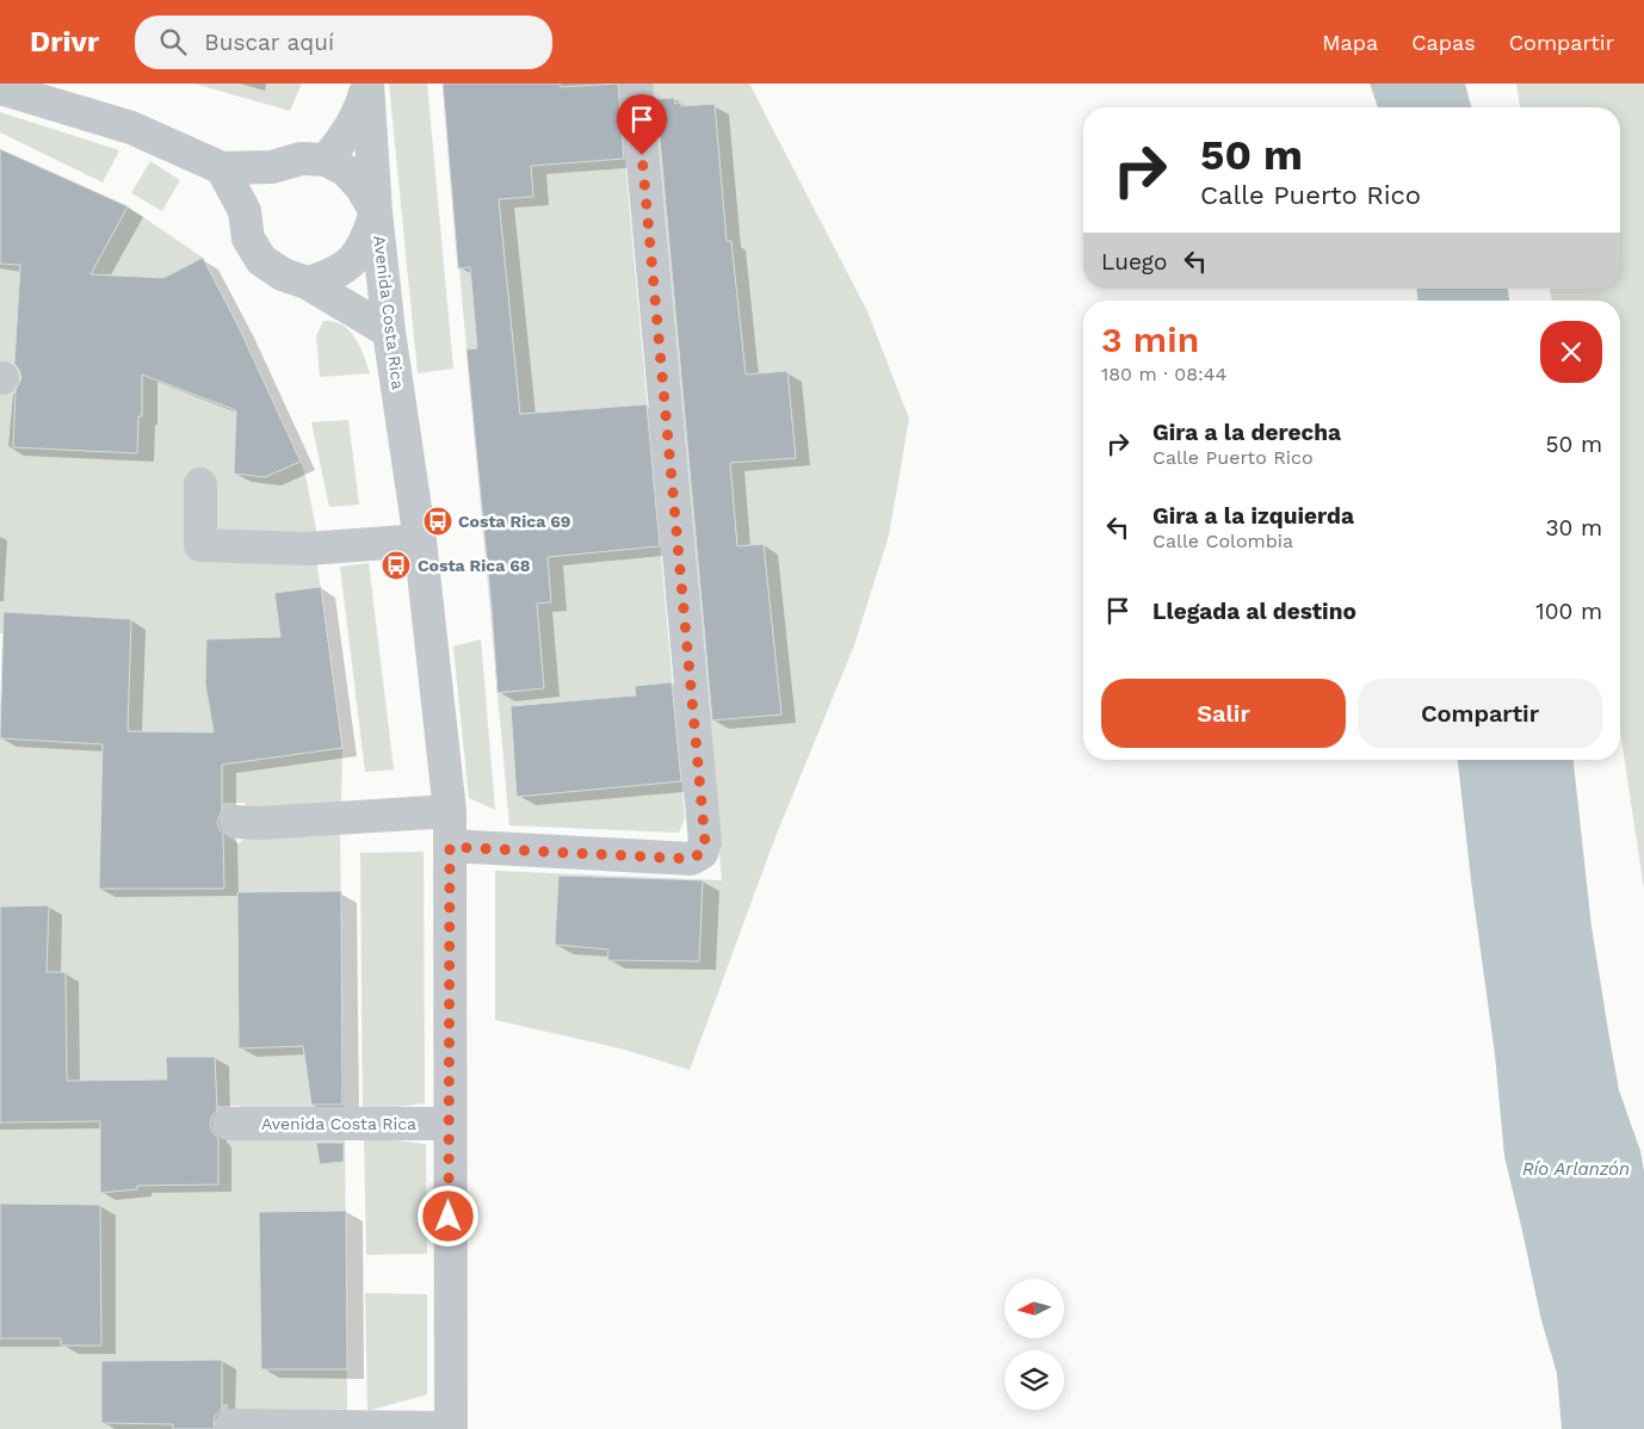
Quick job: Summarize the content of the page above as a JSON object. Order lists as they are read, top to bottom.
{
  "streets": {
    "street": ["Avenida Costa Rica"]
  },
  "water": ["Río Arlanzón"],
  "places": {
    "bus stop": ["Costa Rica 69", "Costa Rica 68"]
  },
  "north": "left",
  "page": {
    "header": "Drivr",
    "search": "Buscar aquí",
    "nav": ["Mapa", "Capas", "Compartir"],
    "turn": ["50 m", "Calle Puerto Rico"],
    "then": "Luego",
    "heading": ["3 min", "180 m · 08:44"],
    "list": [
      {
        "name": "Gira a la derecha",
        "note": "Calle Puerto Rico",
        "value": "50 m"
      },
      {
        "name": "Gira a la izquierda",
        "note": "Calle Colombia",
        "value": "30 m"
      },
      {
        "name": "Llegada al destino",
        "value": "100 m"
      }
    ],
    "buttons": ["Salir", "Compartir"]
  }
}
